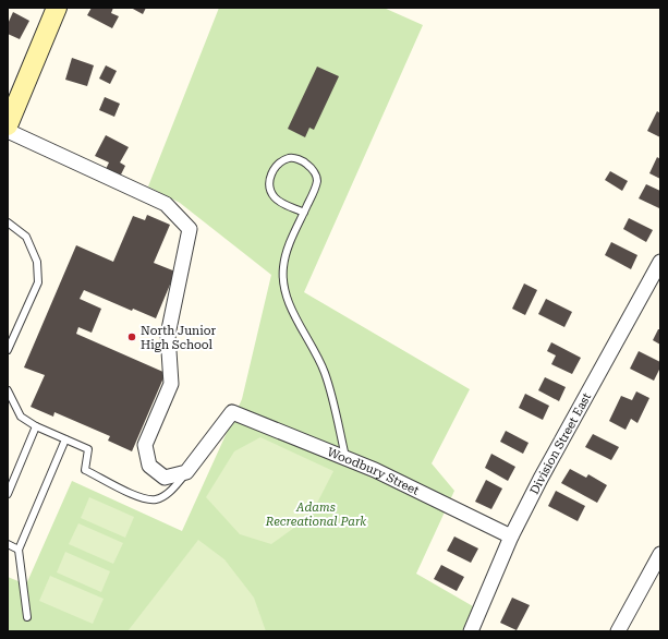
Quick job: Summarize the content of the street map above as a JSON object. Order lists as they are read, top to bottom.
{
  "streets": {
    "street": ["Division Street East", "Woodbury Street"]
  },
  "crossings": [
    ["Division Street East", "Woodbury Street"]
  ],
  "parks": ["Adams Recreational Park"],
  "places": ["North Junior High School"]
}
